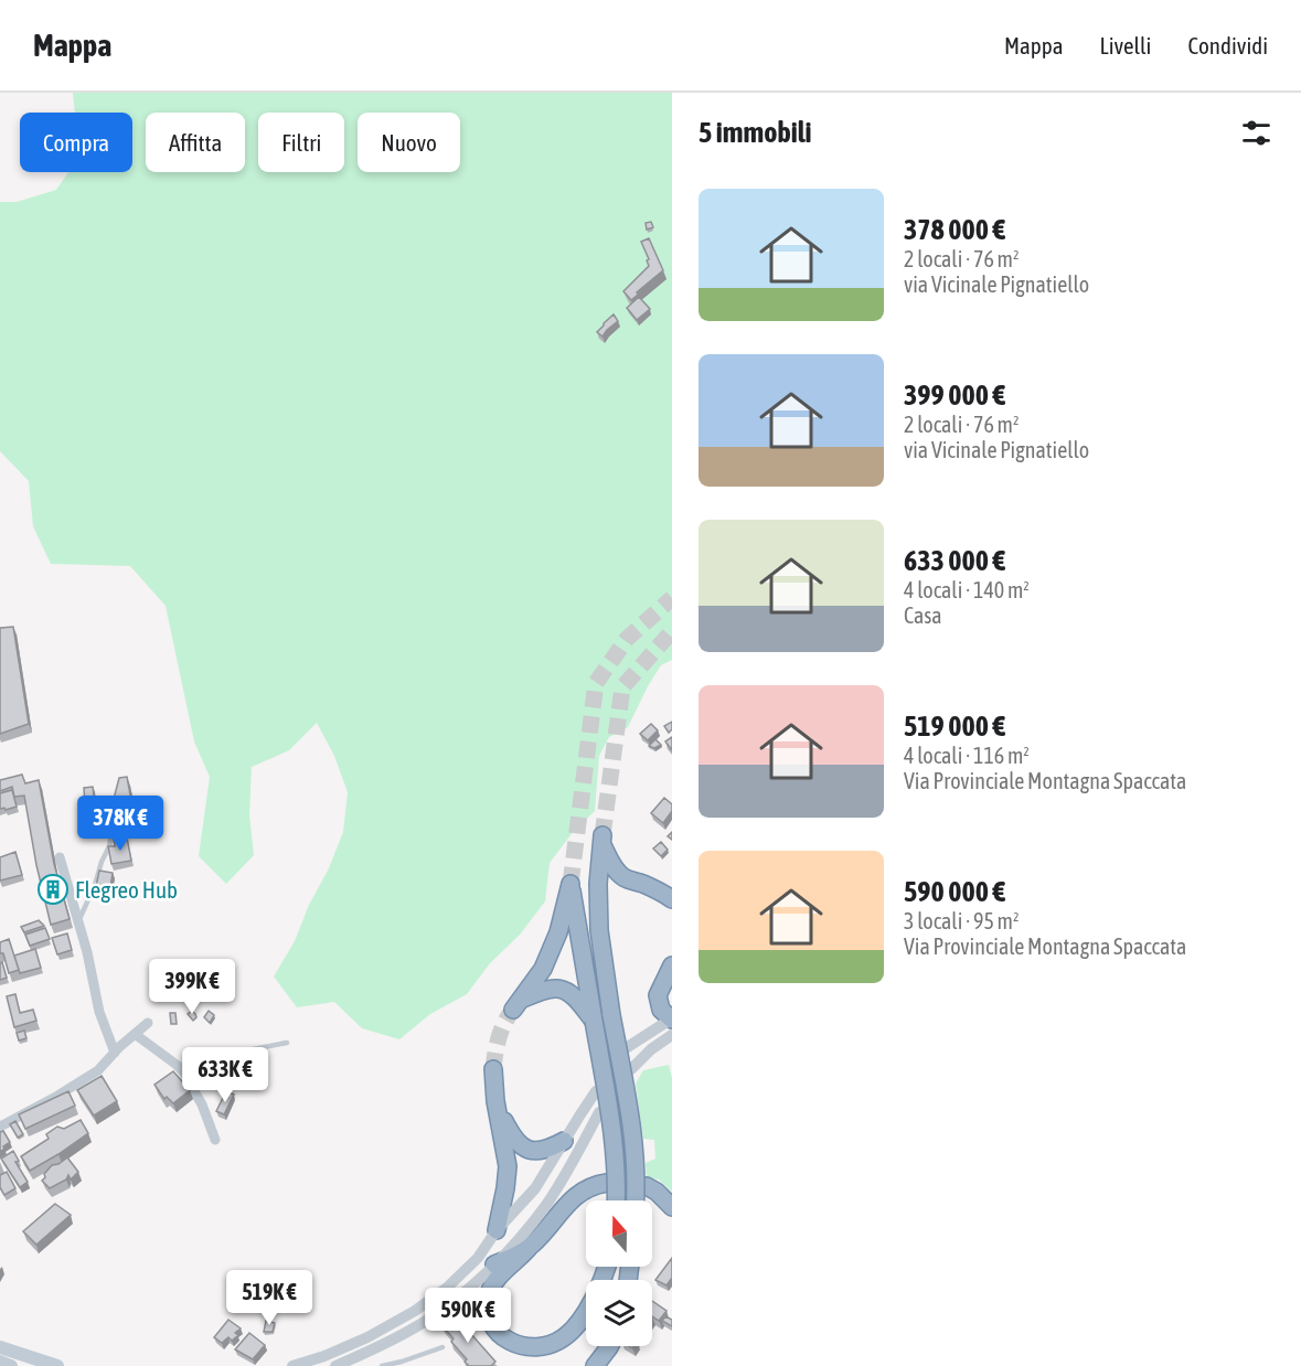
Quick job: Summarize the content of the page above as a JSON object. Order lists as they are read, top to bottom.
{
  "places": {
    "building": ["Flegreo Hub"]
  },
  "north": "top",
  "page": {
    "header": "Mappa",
    "nav": ["Mappa", "Livelli", "Condividi"],
    "heading": "5 immobili",
    "chip": [
      "Compra",
      "Affitta",
      "Filtri",
      "Nuovo"
    ],
    "list": [
      {
        "name": "378 000 €",
        "note": "2 locali · 76 m² · via Vicinale Pignatiello"
      },
      {
        "name": "399 000 €",
        "note": "2 locali · 76 m² · via Vicinale Pignatiello"
      },
      {
        "name": "633 000 €",
        "note": "4 locali · 140 m² · Casa"
      },
      {
        "name": "519 000 €",
        "note": "4 locali · 116 m² · Via Provinciale Montagna Spaccata"
      },
      {
        "name": "590 000 €",
        "note": "3 locali · 95 m² · Via Provinciale Montagna Spaccata"
      }
    ],
    "price": [
      "378K €",
      "399K €",
      "633K €",
      "519K €",
      "590K €"
    ]
  }
}
